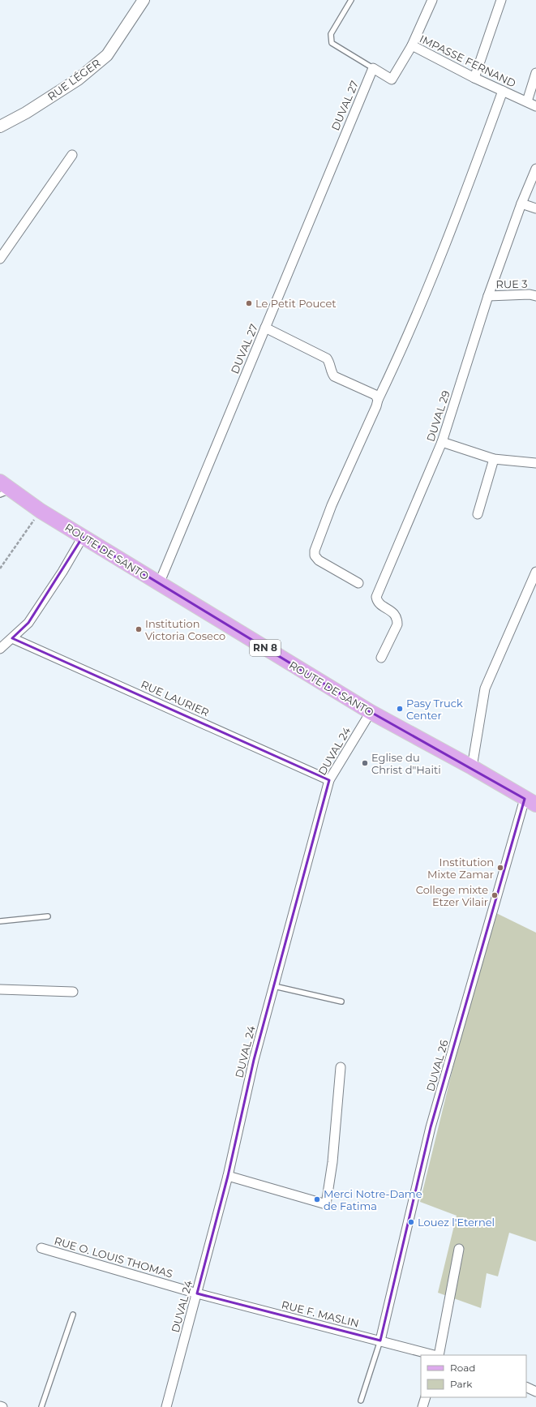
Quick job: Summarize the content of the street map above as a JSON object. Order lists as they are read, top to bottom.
{
  "streets": {
    "main road": ["ROUTE DE SANTO", "RN 8"],
    "street": [
      "IMPASSE FERNAND",
      "RUE LÉGER",
      "DUVAL 27",
      "RUE 3",
      "DUVAL 29",
      "RUE LAURIER",
      "DUVAL 24",
      "DUVAL 26",
      "RUE O. LOUIS THOMAS",
      "RUE F. MASLIN"
    ]
  },
  "crossings": [
    ["IMPASSE FERNAND", "DUVAL 27"],
    ["DUVAL 27", "ROUTE DE SANTO"],
    ["RUE 3", "DUVAL 29"],
    ["ROUTE DE SANTO", "DUVAL 24"],
    ["ROUTE DE SANTO", "DUVAL 26"],
    ["RUE LAURIER", "DUVAL 24"],
    ["DUVAL 24", "RUE O. LOUIS THOMAS"],
    ["DUVAL 24", "RUE F. MASLIN"],
    ["DUVAL 26", "RUE F. MASLIN"],
    ["RUE O. LOUIS THOMAS", "RUE F. MASLIN"]
  ],
  "places": [
    "Le Petit Poucet",
    "Institution Victoria Coseco",
    "Pasy Truck Center",
    "Eglise du Christ d\"Haiti",
    "Institution Mixte Zamar",
    "College mixte Etzer Vilair",
    "Merci Notre-Dame de Fatima",
    "Louez l'Eternel"
  ],
  "legend": ["Road", "Park"]
}
